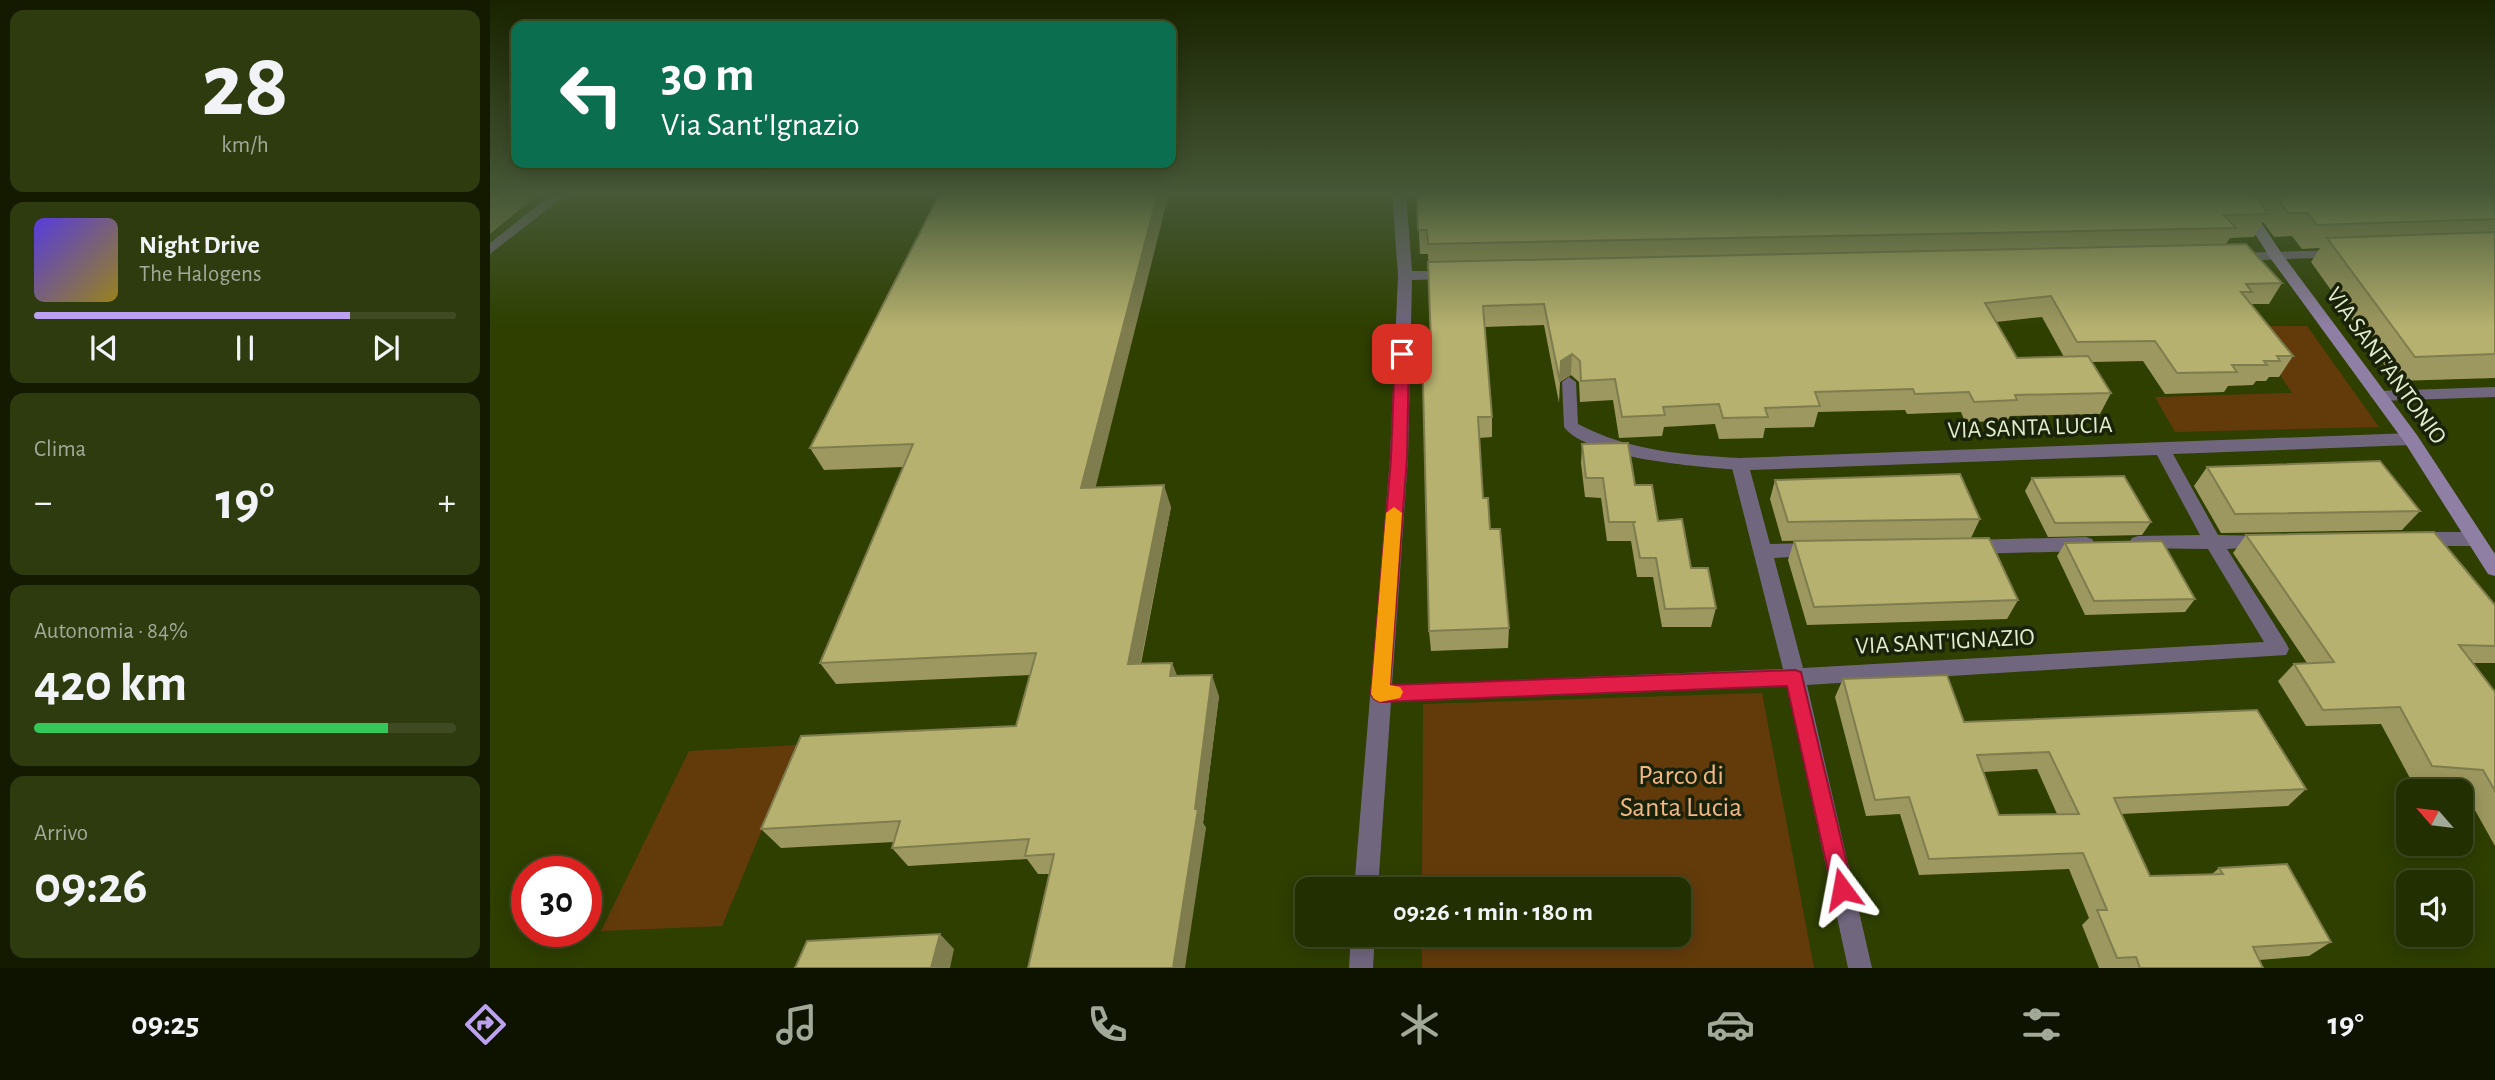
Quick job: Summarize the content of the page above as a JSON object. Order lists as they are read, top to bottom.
{
  "streets": {
    "street": ["VIA SANT'ANTONIO", "VIA SANTA LUCIA", "VIA SANT'IGNAZIO"]
  },
  "crossings": [
    ["VIA SANT'ANTONIO", "VIA SANTA LUCIA"],
    ["VIA SANTA LUCIA", "VIA SANT'IGNAZIO"]
  ],
  "parks": ["Parco di Santa Lucia"],
  "north": "top left",
  "page": {
    "tile": [
      ["28", "km/h"],
      "Clima",
      ["Autonomia · 84%", "420 km"],
      ["Arrivo", "09:26"]
    ],
    "turn": ["30 m", "Via Sant'Ignazio"],
    "song": ["Night Drive", "The Halogens"],
    "heat": ["−", "19°", "+"],
    "limit": "30",
    "trip": "09:26 · 1 min · 180 m",
    "tabs": ["09:25", "19°"]
  }
}
